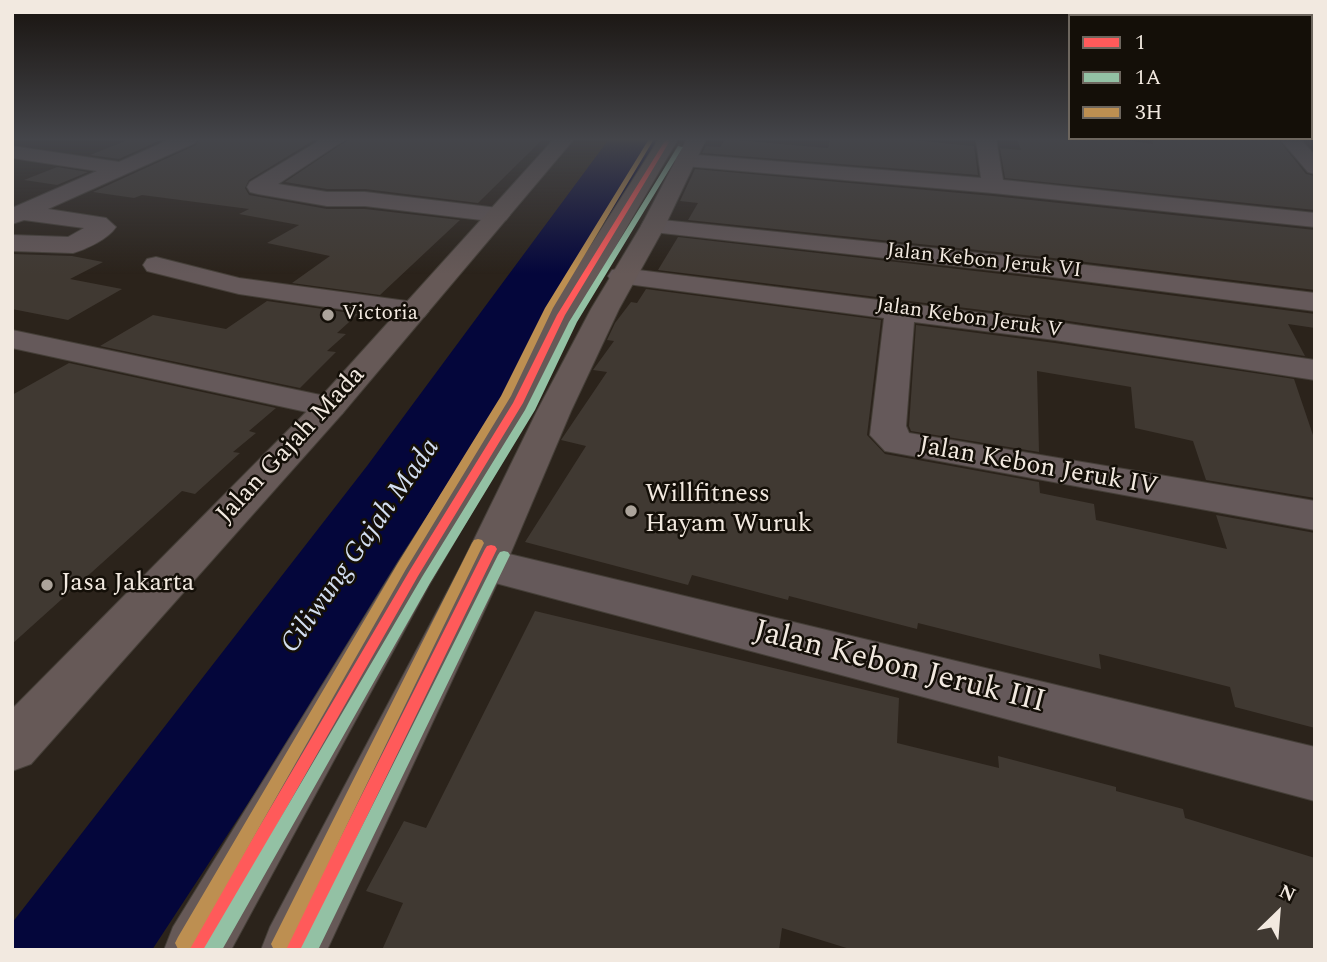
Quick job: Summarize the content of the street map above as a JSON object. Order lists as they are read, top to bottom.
{
  "streets": {
    "main road": ["Jalan Gajah Mada"],
    "street": [
      "Jalan Kebon Jeruk VI",
      "Jalan Kebon Jeruk V",
      "Jalan Kebon Jeruk IV",
      "Jalan Kebon Jeruk III"
    ]
  },
  "crossings": [
    ["Jalan Kebon Jeruk V", "Jalan Kebon Jeruk IV"]
  ],
  "water": ["Ciliwung Gajah Mada"],
  "places": ["Victoria", "Willfitness Hayam Wuruk", "Jasa Jakarta"],
  "lines": ["transit line 1", "transit line 1A", "transit line 3H"],
  "legend": ["1", "1A", "3H"],
  "north": "top right"
}
